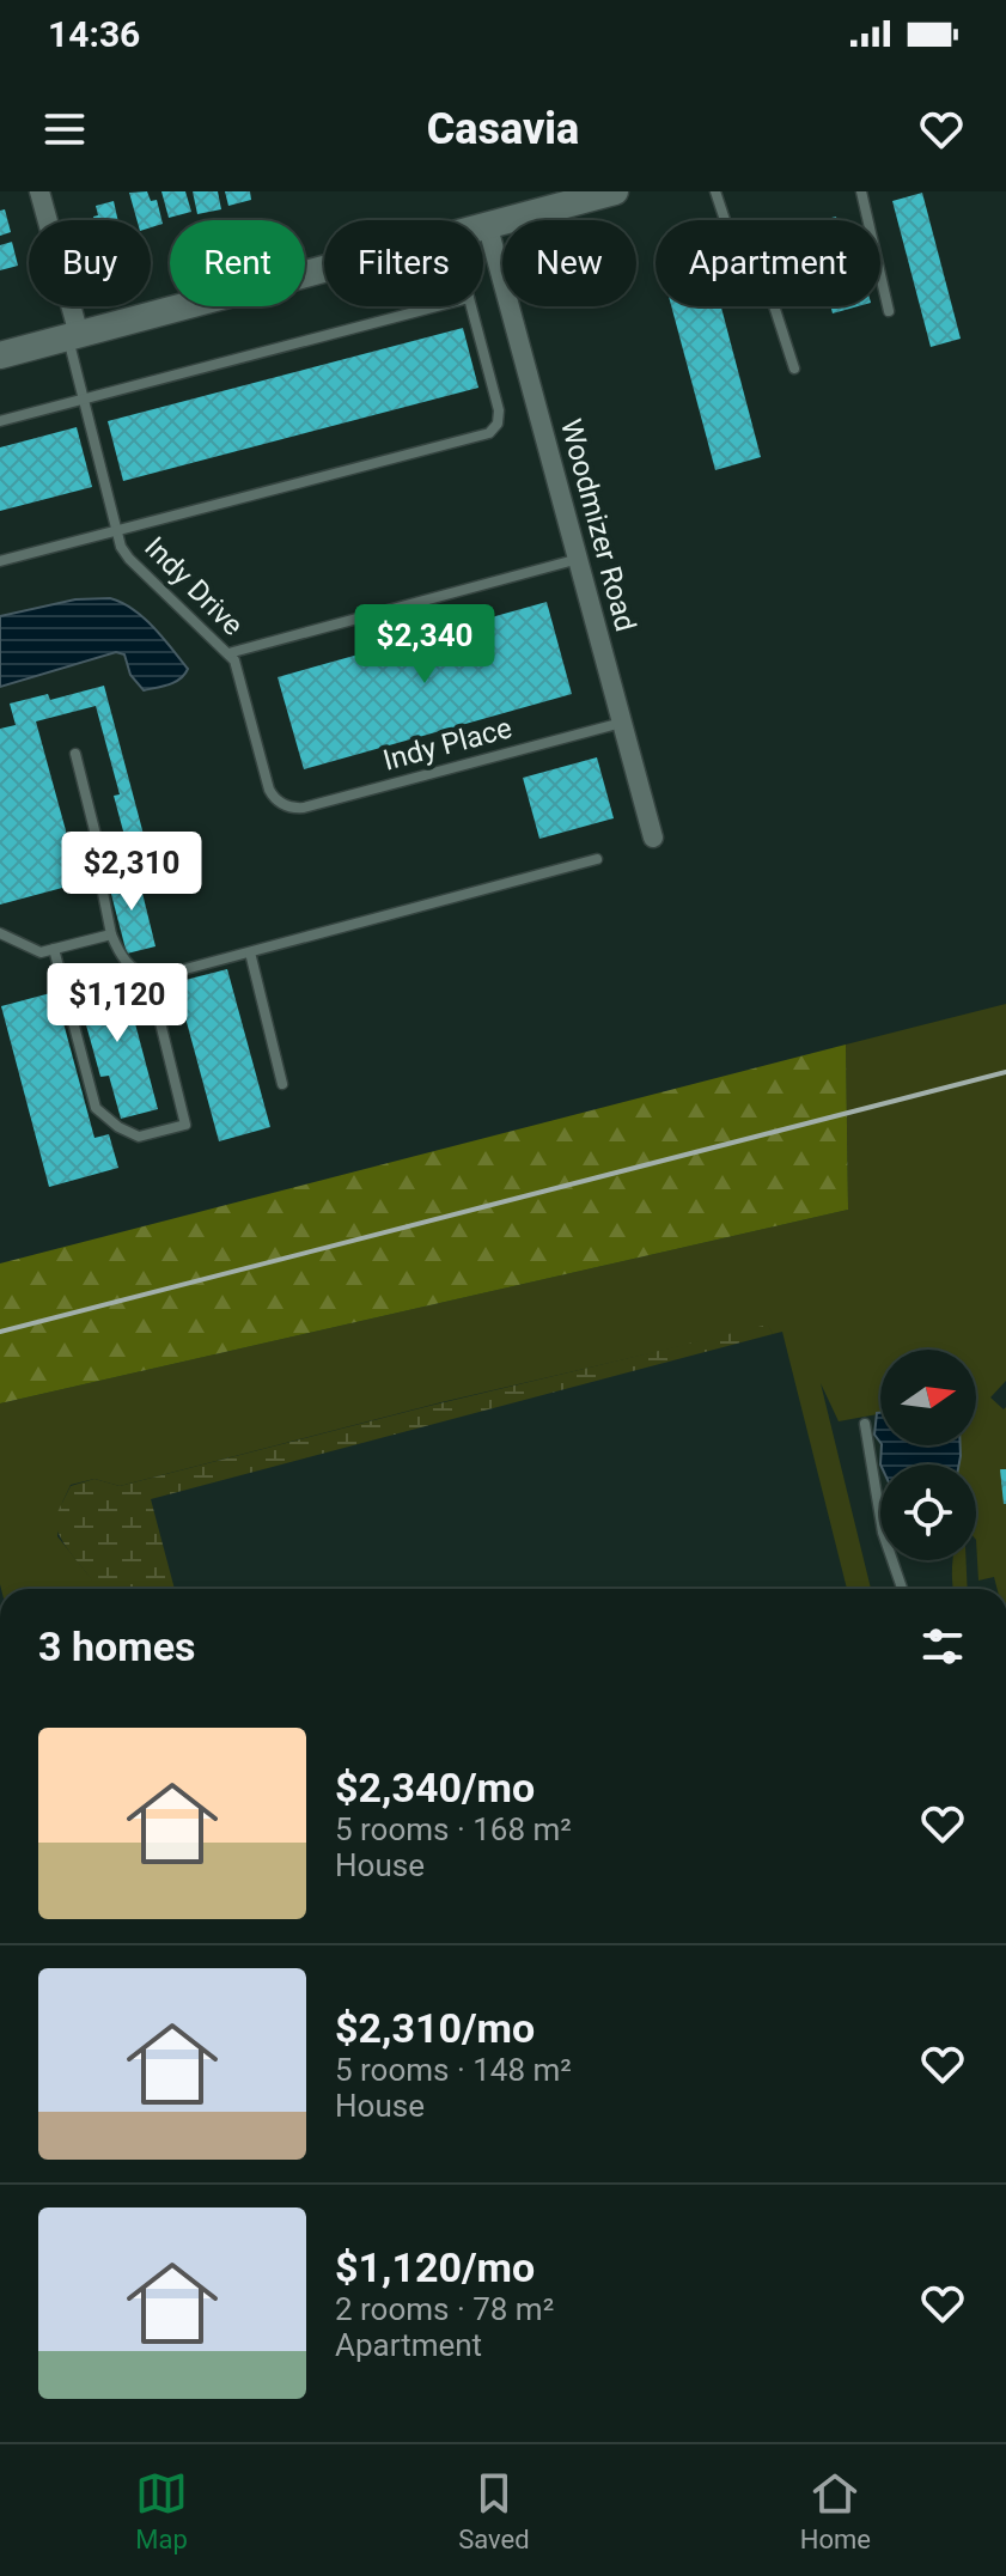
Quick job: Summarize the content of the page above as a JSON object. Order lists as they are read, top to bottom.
{
  "streets": {
    "street": ["Woodmizer Road"],
    "lane": ["Indy Drive", "Indy Place"]
  },
  "crossings": [
    ["Woodmizer Road", "Indy Place"],
    ["Indy Drive", "Indy Place"]
  ],
  "north": "right",
  "page": {
    "status": "14:36",
    "header": "Casavia",
    "chip": [
      "Buy",
      "Rent",
      "Filters",
      "New",
      "Apartment"
    ],
    "price": ["$2,340", "$2,310", "$1,120"],
    "heading": "3 homes",
    "list": [
      {
        "name": "$2,340/mo",
        "note": "5 rooms · 168 m² · House"
      },
      {
        "name": "$2,310/mo",
        "note": "5 rooms · 148 m² · House"
      },
      {
        "name": "$1,120/mo",
        "note": "2 rooms · 78 m² · Apartment"
      }
    ],
    "tabs": ["Map", "Saved", "Home"]
  }
}
